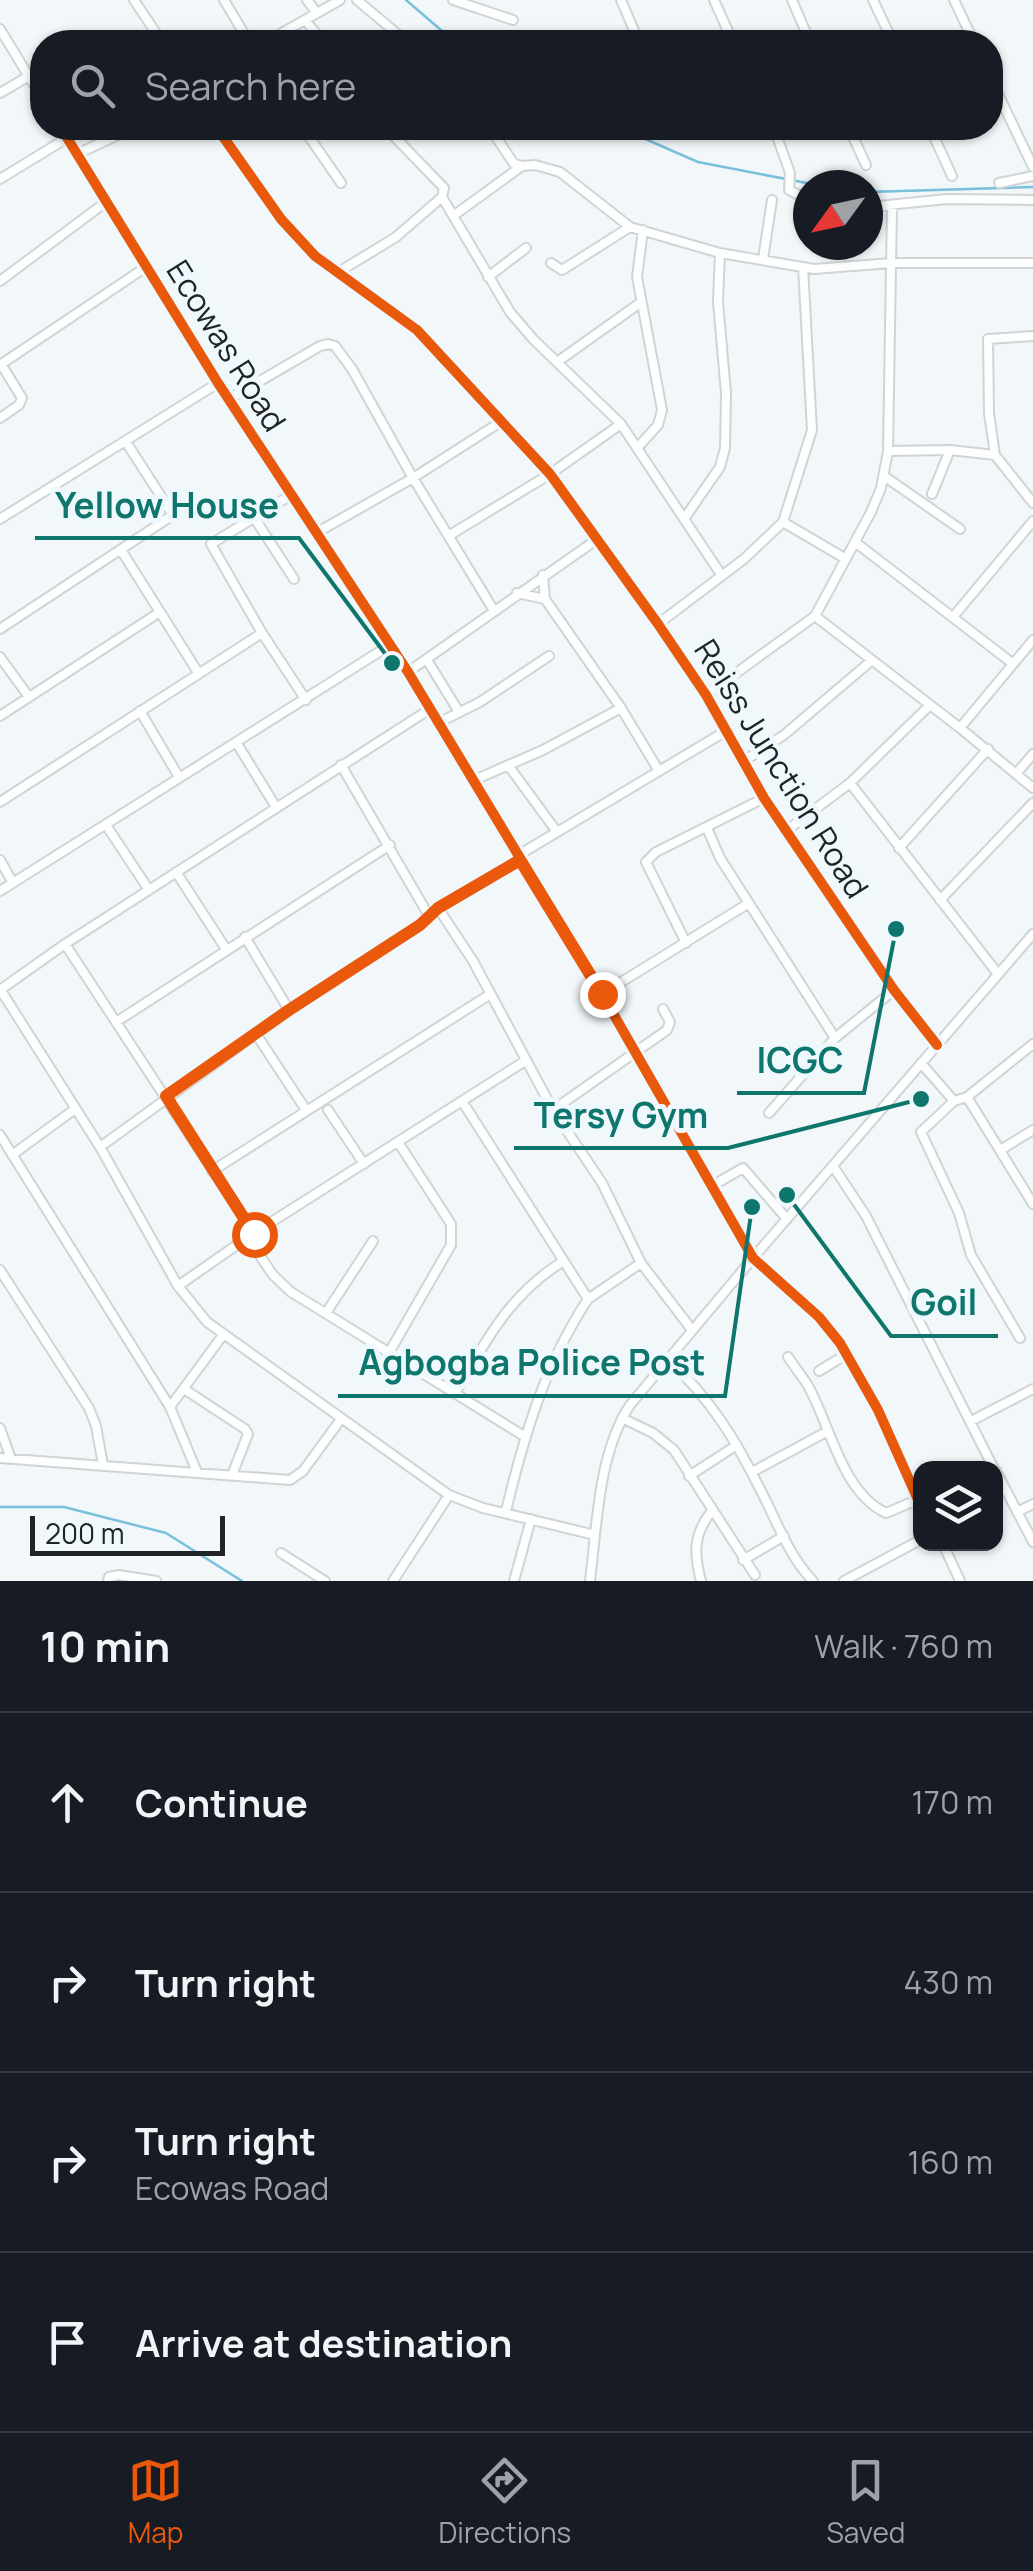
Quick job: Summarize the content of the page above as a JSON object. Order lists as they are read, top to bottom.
{
  "streets": {
    "street": ["Ecowas Road", "Reiss Junction Road"]
  },
  "places": [
    "Yellow House",
    "ICGC",
    "Tersy Gym",
    "Goil",
    "Agbogba Police Post"
  ],
  "scale_bar": "200 m",
  "north": "bottom left",
  "page": {
    "search": "Search here",
    "scale": "200 m",
    "heading": ["10 min", "Walk · 760 m"],
    "list": [
      ["Continue", "170 m"],
      ["Turn right", "430 m"],
      ["Turn right", "Ecowas Road", "160 m"],
      "Arrive at destination"
    ],
    "nav": ["Map", "Directions", "Saved"]
  }
}
